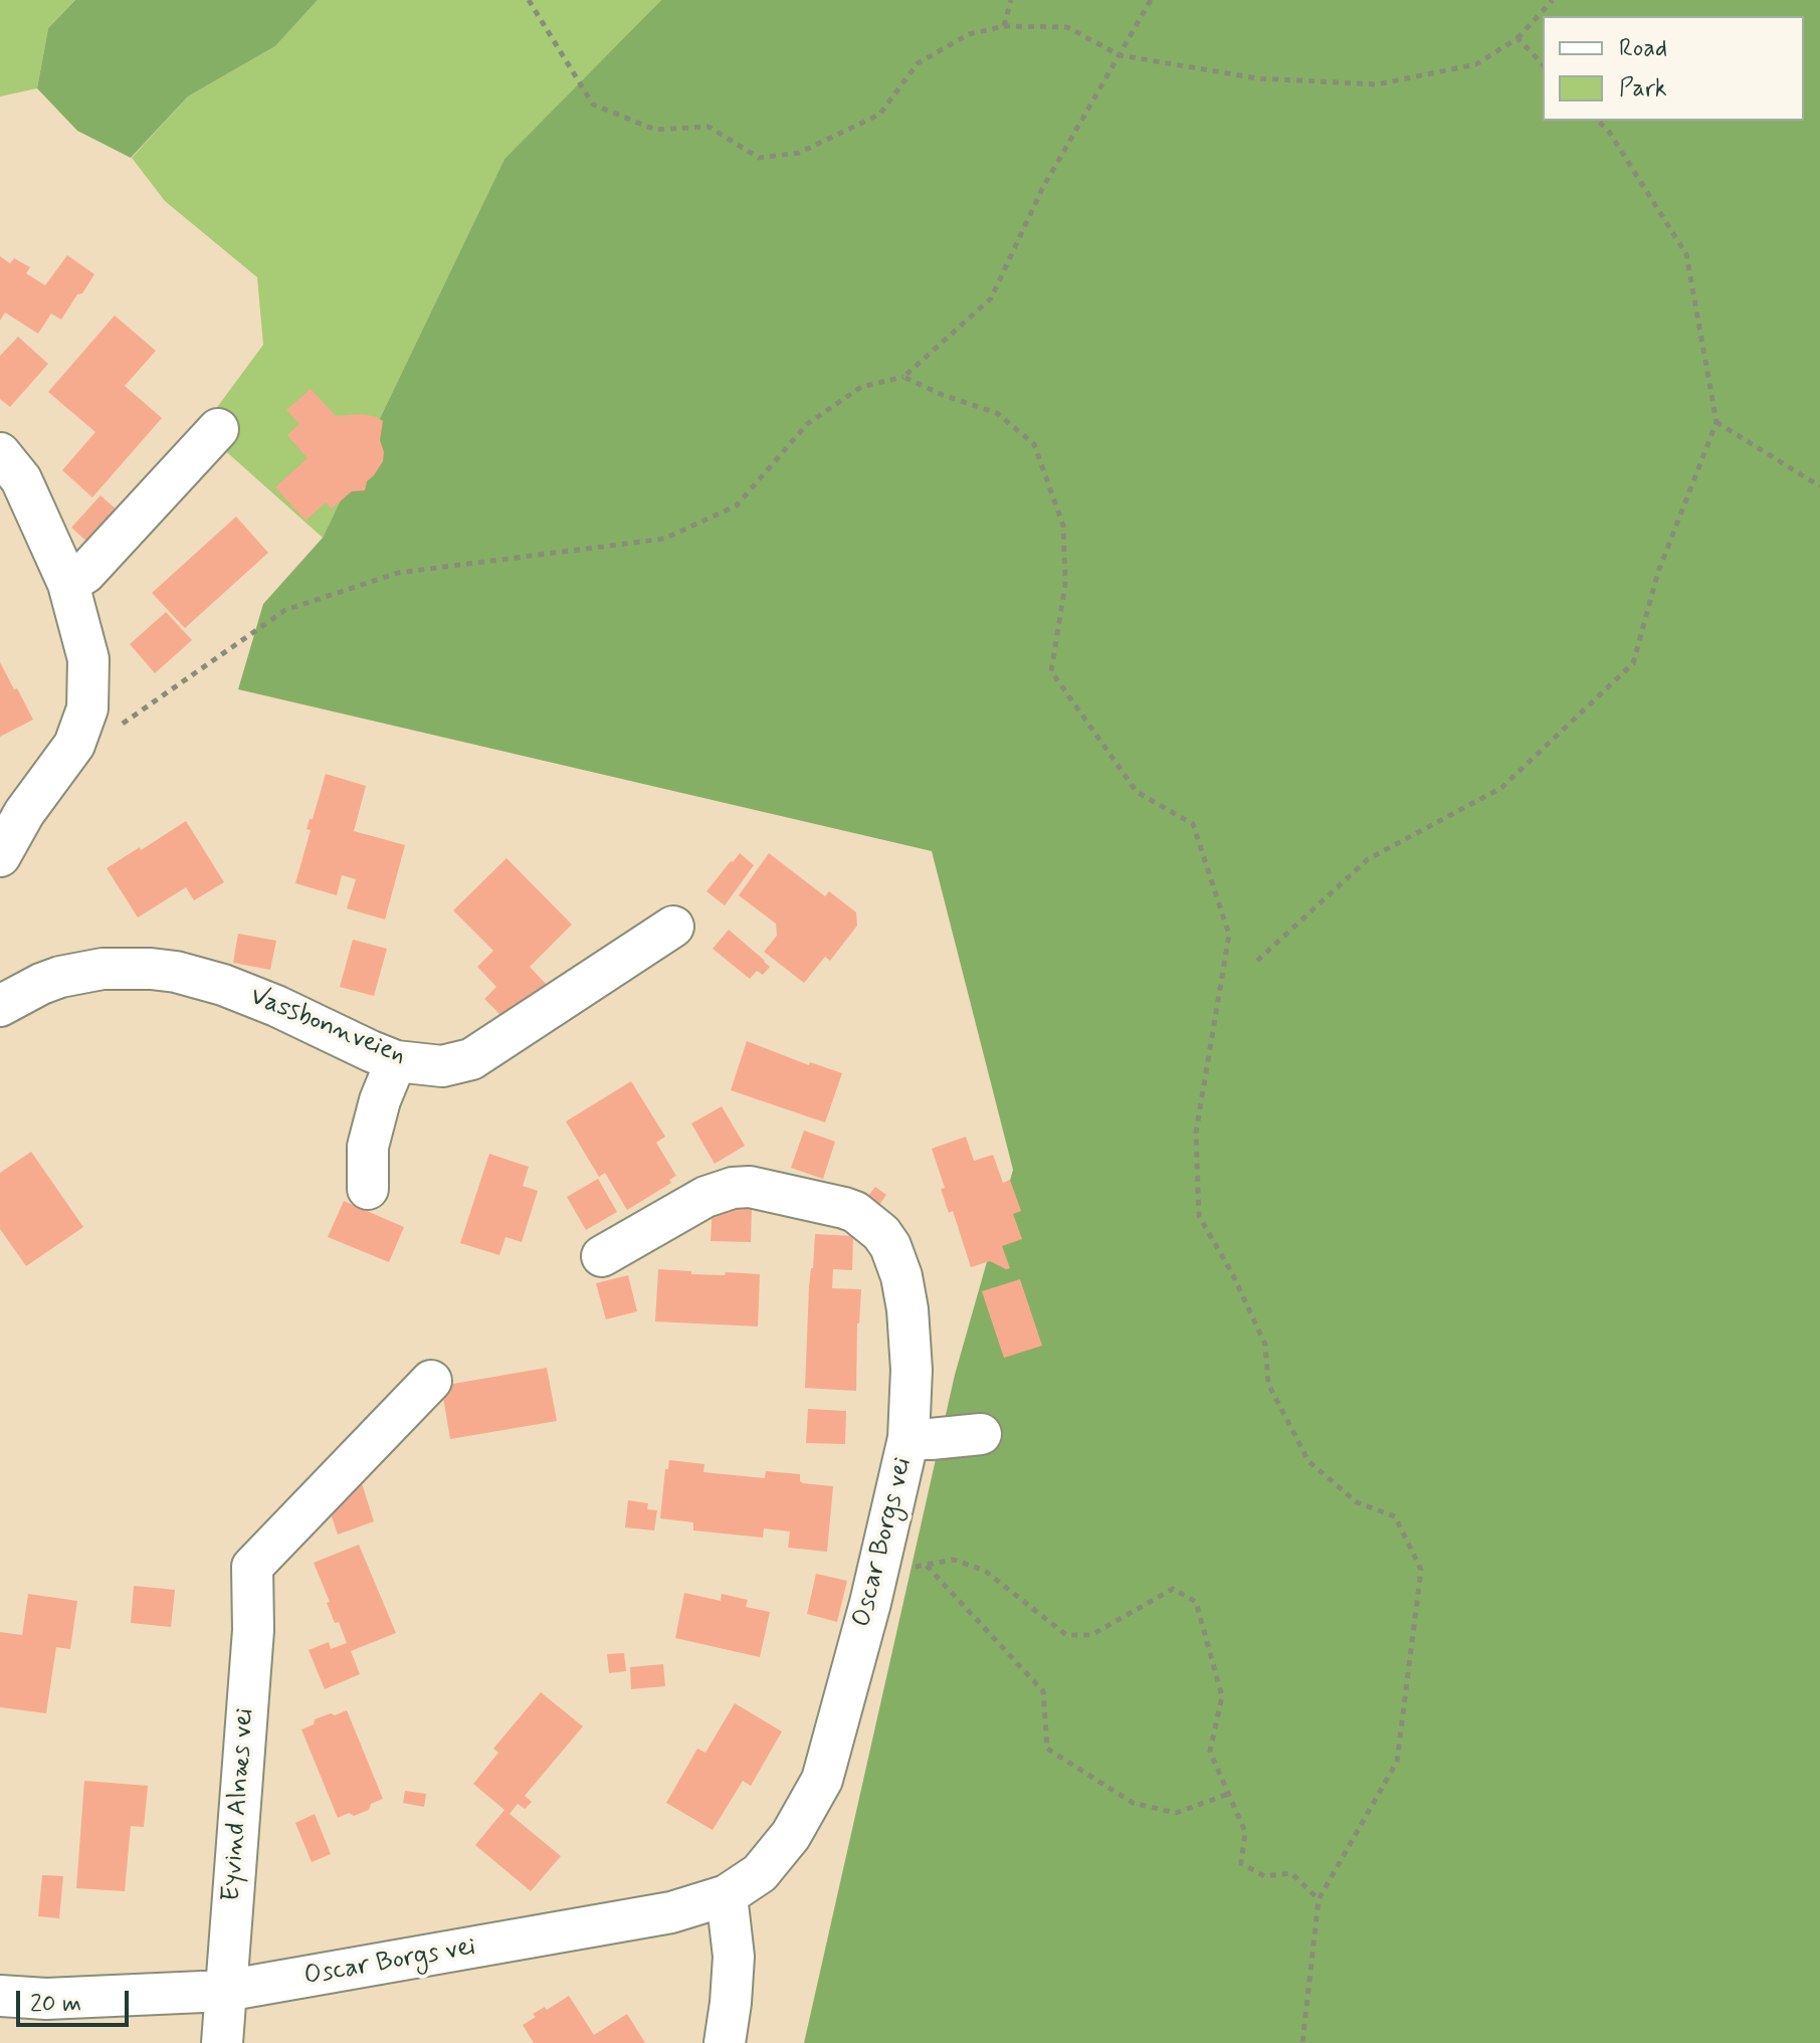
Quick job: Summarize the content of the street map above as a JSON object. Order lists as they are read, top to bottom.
{
  "streets": {
    "street": ["Vassbonnveien", "Oscar Borgs vei", "Eyvind Alnæs vei"]
  },
  "crossings": [
    ["Oscar Borgs vei", "Eyvind Alnæs vei"]
  ],
  "legend": ["Road", "Park"],
  "scale_bar": "20 m"
}
